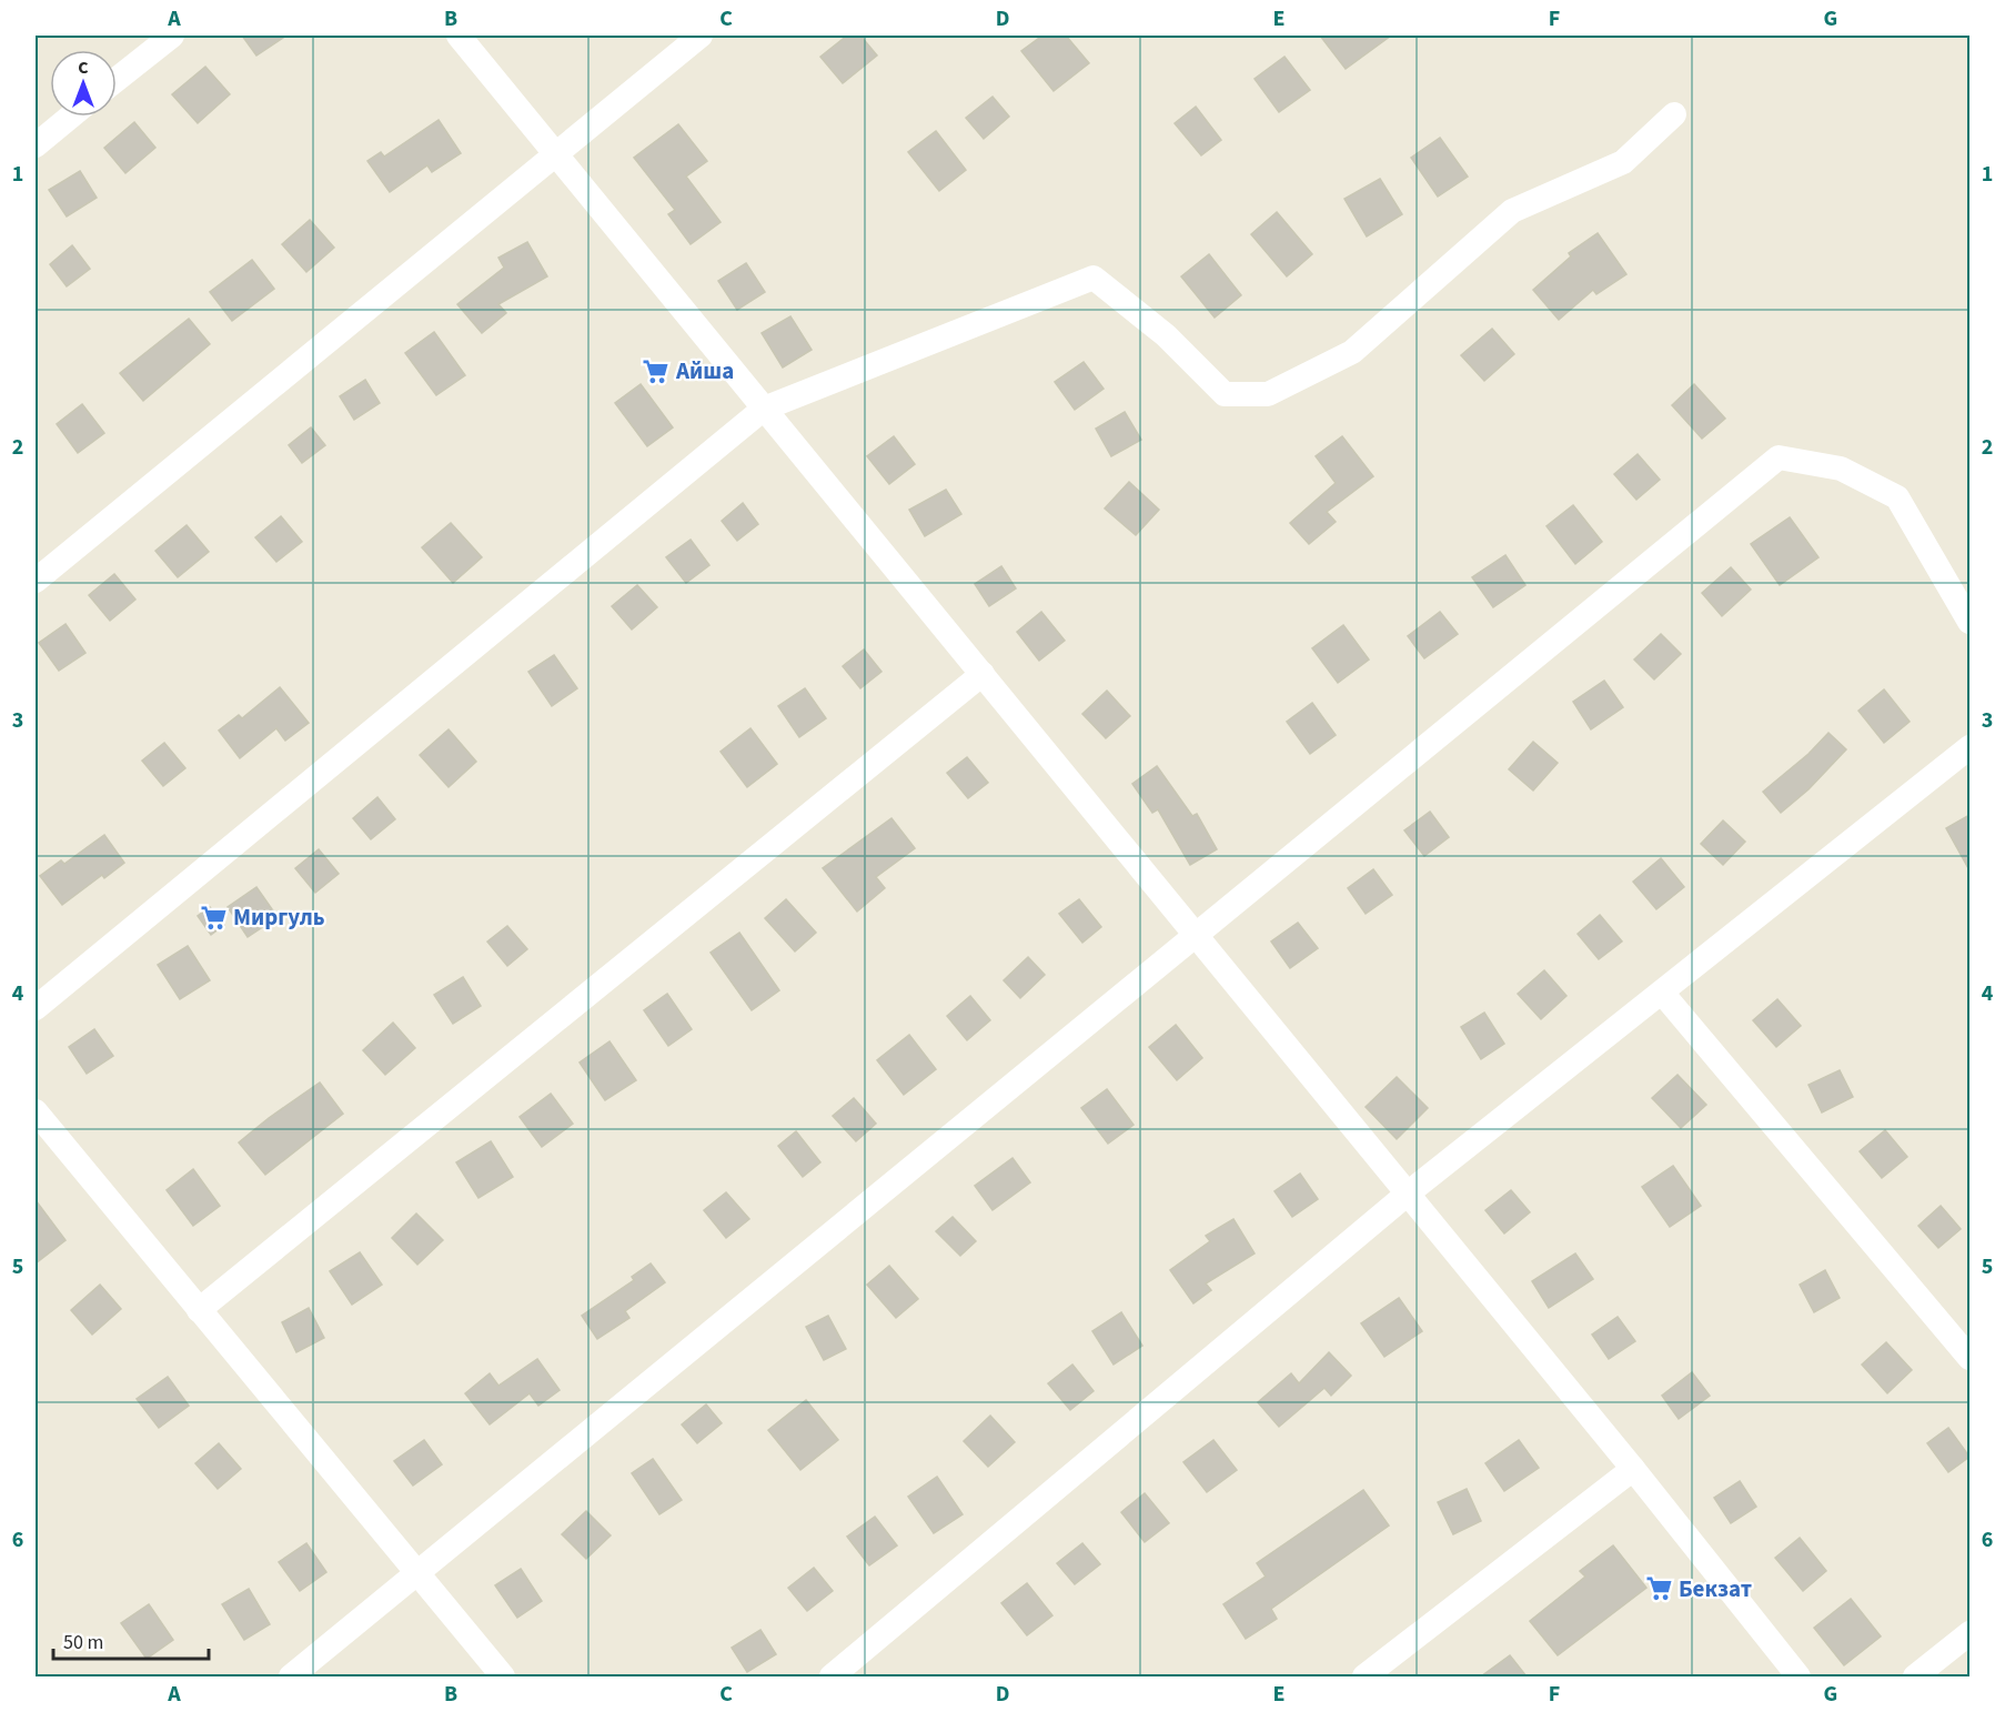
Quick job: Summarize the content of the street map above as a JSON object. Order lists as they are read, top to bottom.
{
  "places": {
    "supermarket": ["Айша", "Миргуль", "Бекзат"]
  },
  "scale_bar": "50 m",
  "north": "top",
  "grid": {
    "columns": [
      "A",
      "B",
      "C",
      "D",
      "E",
      "F",
      "G"
    ],
    "rows": [
      "1",
      "2",
      "3",
      "4",
      "5",
      "6"
    ]
  }
}
